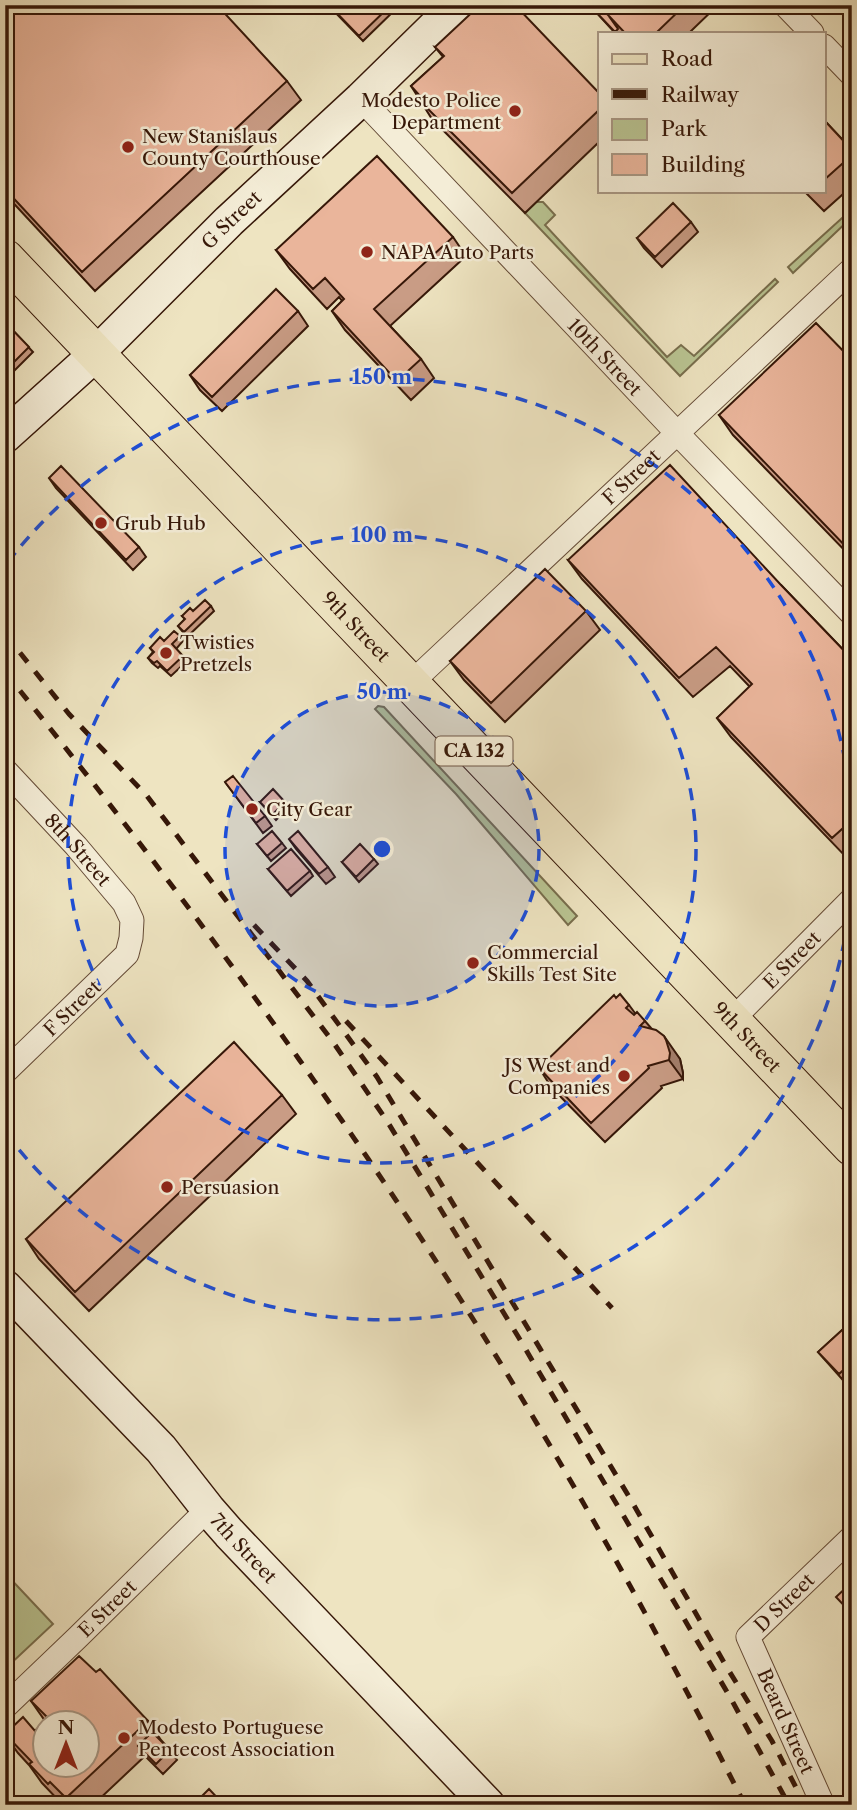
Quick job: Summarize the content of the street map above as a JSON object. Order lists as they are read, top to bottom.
{
  "streets": {
    "main road": ["9th Street", "CA 132"],
    "street": [
      "G Street",
      "10th Street",
      "F Street",
      "8th Street",
      "E Street",
      "7th Street",
      "D Street",
      "Beard Street"
    ]
  },
  "crossings": [
    ["G Street", "10th Street"],
    ["G Street", "9th Street"],
    ["10th Street", "F Street"],
    ["F Street", "9th Street"],
    ["F Street", "8th Street"],
    ["9th Street", "E Street"],
    ["E Street", "7th Street"],
    ["D Street", "Beard Street"]
  ],
  "places": [
    "Modesto Police Department",
    "New Stanislaus County Courthouse",
    "NAPA Auto Parts",
    "Grub Hub",
    "Twisties Pretzels",
    "City Gear",
    "Commercial Skills Test Site",
    "JS West and Companies",
    "Persuasion",
    "Modesto Portuguese Pentecost Association"
  ],
  "legend": [
    "Road",
    "Railway",
    "Park",
    "Building"
  ],
  "north": "top",
  "rings": ["150 m", "100 m", "50 m"]
}
